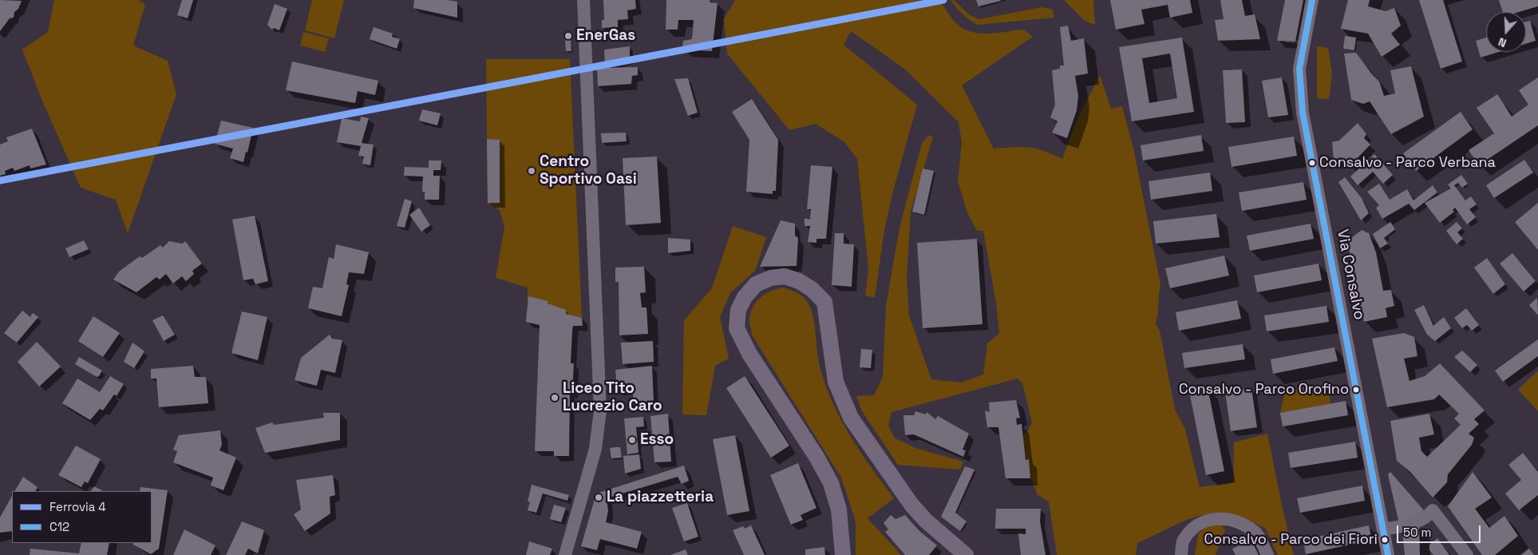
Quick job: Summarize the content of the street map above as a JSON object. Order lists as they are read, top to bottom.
{
  "streets": {
    "street": ["Via Consalvo"]
  },
  "places": [
    "EnerGas",
    "Consalvo - Parco Verbana",
    "Centro Sportivo Oasi",
    "Consalvo - Parco Orofino",
    "Liceo Tito Lucrezio Caro",
    "Esso",
    "La piazzetteria",
    "Consalvo - Parco dei Fiori"
  ],
  "lines": ["rail line 4", "transit line C12"],
  "legend": ["Ferrovia 4", "C12"],
  "scale_bar": "50 m",
  "north": "bottom"
}
